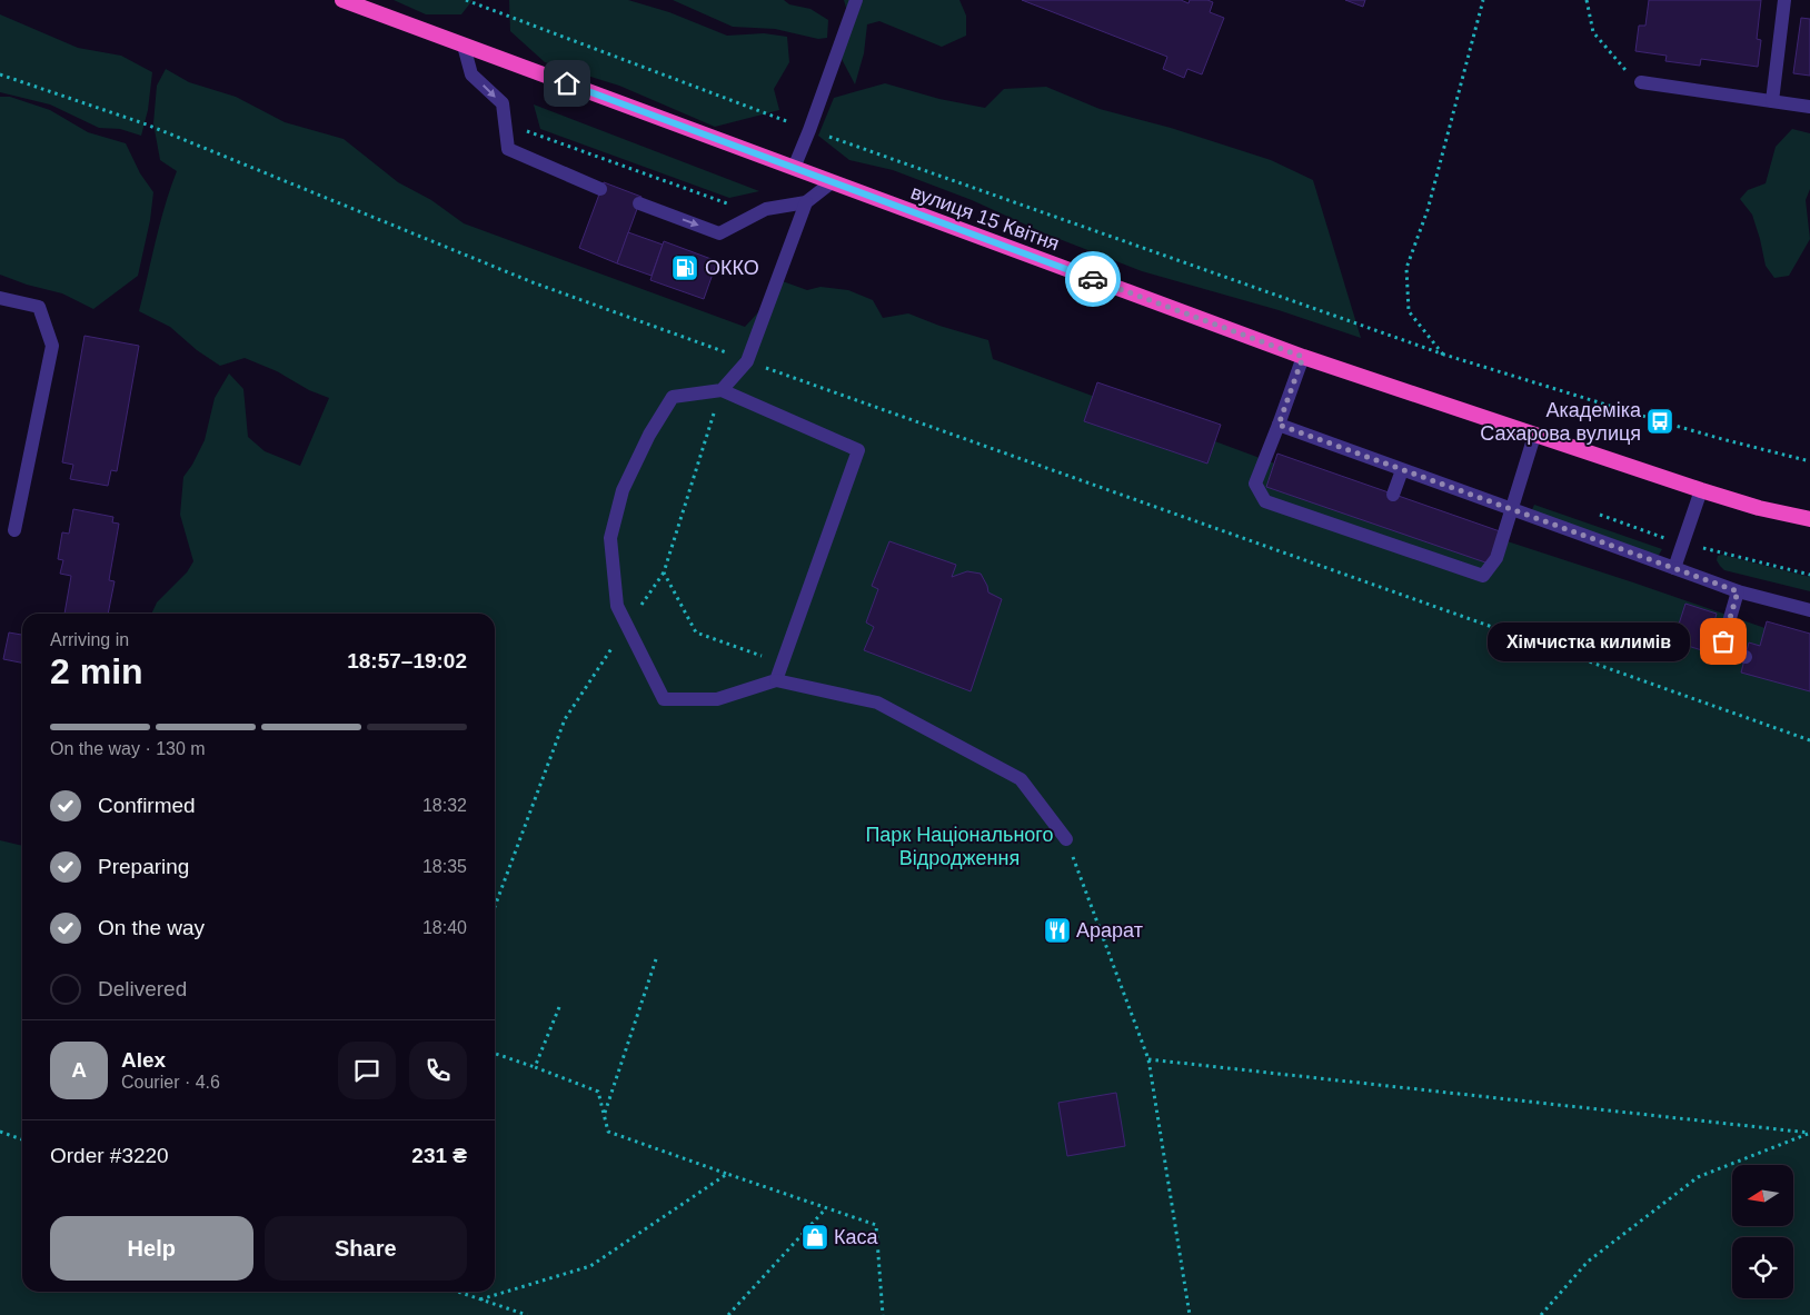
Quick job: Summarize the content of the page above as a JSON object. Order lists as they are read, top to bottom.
{
  "streets": {
    "highway": ["вулиця 15 Квітня"]
  },
  "parks": ["Парк Національного Відродження"],
  "places": {
    "fuel station": ["ОККО"],
    "bus stop": ["Академіка Сахарова вулиця"],
    "other": ["Хімчистка килимів"],
    "restaurant": ["Арарат"],
    "shop": ["Каса"]
  },
  "north": "left",
  "page": {
    "heading": ["2 min", "Arriving in", "18:57–19:02"],
    "panel": [
      "Alex",
      "Courier · 4.6",
      "Order #3220",
      "231 ₴"
    ],
    "bubble": "Хімчистка килимів",
    "bar": "On the way · 130 m",
    "list": [
      ["Confirmed", "18:32"],
      ["Preparing", "18:35"],
      ["On the way", "18:40"],
      "Delivered"
    ],
    "round": "A",
    "buttons": ["Help", "Share"]
  }
}
